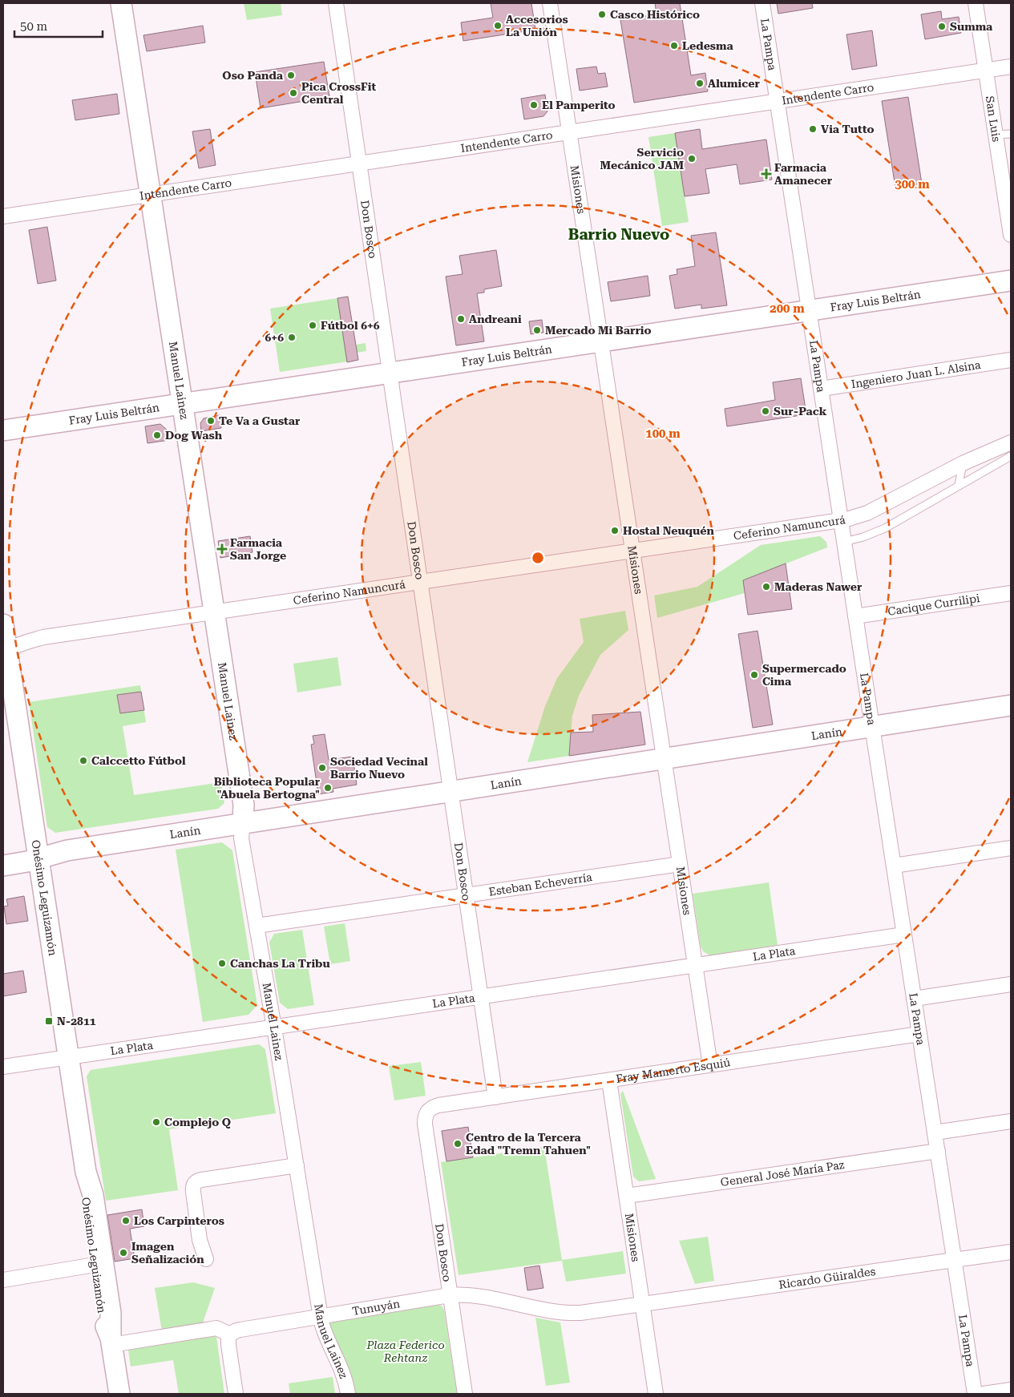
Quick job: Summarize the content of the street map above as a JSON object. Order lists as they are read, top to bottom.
{
  "streets": {
    "street": [
      "La Pampa",
      "Intendente Carro",
      "San Luis",
      "Misiones",
      "Don Bosco",
      "Fray Luis Beltrán",
      "Ingeniero Juan L. Alsina",
      "Manuel Lainez",
      "Ceferino Namuncurá",
      "Cacique Currilipi",
      "Lanín",
      "Esteban Echeverría",
      "Onésimo Leguizamón",
      "La Plata",
      "Fray Mamerto Esquiú",
      "General José María Paz",
      "Ricardo Güiraldes",
      "Tunuyán"
    ]
  },
  "crossings": [
    ["La Pampa", "Intendente Carro"],
    ["La Pampa", "Fray Luis Beltrán"],
    ["La Pampa", "Ingeniero Juan L. Alsina"],
    ["La Pampa", "Ceferino Namuncurá"],
    ["La Pampa", "Cacique Currilipi"],
    ["La Pampa", "Lanín"],
    ["La Pampa", "La Plata"],
    ["La Pampa", "Fray Mamerto Esquiú"],
    ["La Pampa", "General José María Paz"],
    ["La Pampa", "Ricardo Güiraldes"],
    ["Intendente Carro", "San Luis"],
    ["Intendente Carro", "Misiones"],
    ["Intendente Carro", "Don Bosco"],
    ["Intendente Carro", "Manuel Lainez"],
    ["Misiones", "Fray Luis Beltrán"],
    ["Misiones", "Ceferino Namuncurá"],
    ["Misiones", "Lanín"],
    ["Misiones", "Esteban Echeverría"],
    ["Misiones", "La Plata"],
    ["Misiones", "Fray Mamerto Esquiú"],
    ["Misiones", "General José María Paz"],
    ["Misiones", "Ricardo Güiraldes"],
    ["Misiones", "Tunuyán"],
    ["Don Bosco", "Fray Luis Beltrán"],
    ["Don Bosco", "Ceferino Namuncurá"],
    ["Don Bosco", "Lanín"],
    ["Don Bosco", "Esteban Echeverría"],
    ["Don Bosco", "La Plata"],
    ["Don Bosco", "Fray Mamerto Esquiú"],
    ["Don Bosco", "Tunuyán"],
    ["Fray Luis Beltrán", "Manuel Lainez"],
    ["Manuel Lainez", "Ceferino Namuncurá"],
    ["Manuel Lainez", "Lanín"],
    ["Manuel Lainez", "Esteban Echeverría"],
    ["Manuel Lainez", "La Plata"],
    ["Manuel Lainez", "Tunuyán"],
    ["Ceferino Namuncurá", "Onésimo Leguizamón"],
    ["Lanín", "Onésimo Leguizamón"],
    ["Onésimo Leguizamón", "La Plata"],
    ["Ricardo Güiraldes", "Tunuyán"]
  ],
  "districts": ["Barrio Nuevo"],
  "parks": ["Plaza Federico Rehtanz"],
  "places": {
    "other": [
      "Casco Histórico",
      "Accesorios La Unión",
      "Summa",
      "Ledesma",
      "Oso Panda",
      "Alumicer",
      "Pica CrossFit Central",
      "El Pamperito",
      "Via Tutto",
      "Servicio Mecánico JAM",
      "Andreani",
      "Fútbol 6+6",
      "Mercado Mi Barrio",
      "6+6",
      "Sur-Pack",
      "Te Va a Gustar",
      "Dog Wash",
      "Hostal Neuquén",
      "Maderas Nawer",
      "Supermercado Cima",
      "Calccetto Fútbol",
      "Sociedad Vecinal Barrio Nuevo",
      "Biblioteca Popular \"Abuela Bertogna\"",
      "Canchas La Tribu",
      "Complejo Q",
      "Centro de la Tercera Edad \"Tremn Tahuen\"",
      "Los Carpinteros",
      "Imagen Señalización"
    ],
    "health": ["Farmacia Amanecer", "Farmacia San Jorge"],
    "transit": ["N-2811"]
  },
  "scale_bar": "50 m",
  "rings": ["300 m", "200 m", "100 m"]
}
